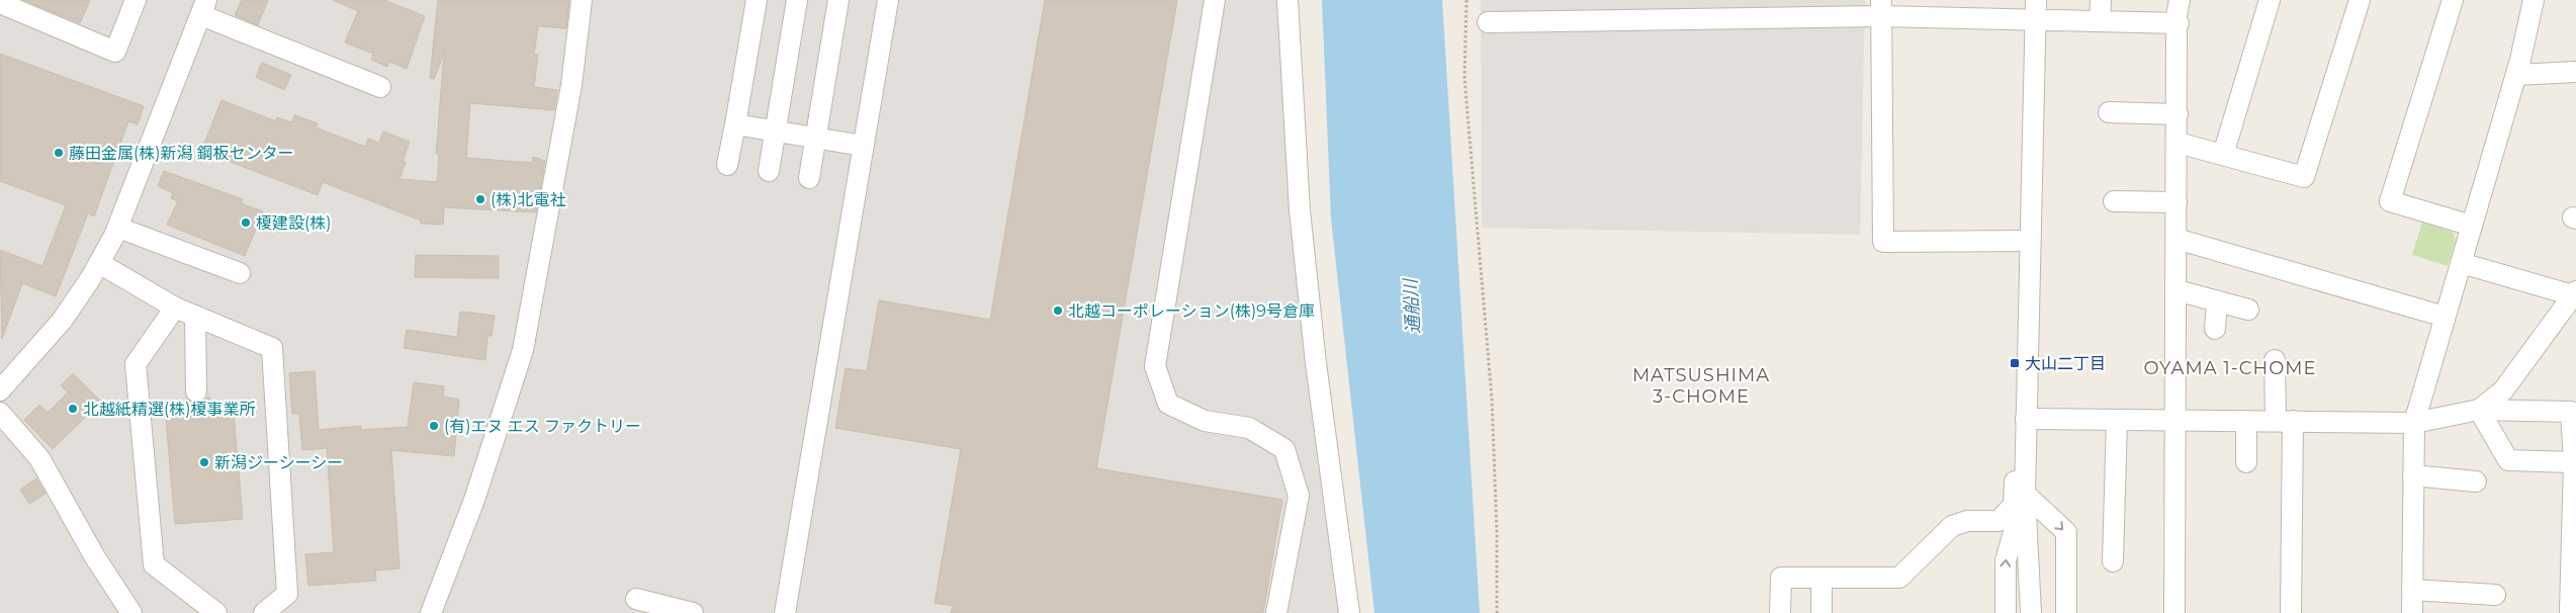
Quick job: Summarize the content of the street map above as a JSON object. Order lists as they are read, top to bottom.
{
  "districts": ["OYAMA 1-CHOME", "MATSUSHIMA 3-CHOME"],
  "water": ["通船川"],
  "places": {
    "other": [
      "藤田金属(株)新潟 鋼板センター",
      "(株)北電社",
      "榎建設(株)",
      "北越コーポレーション(株)9号倉庫",
      "北越紙精選(株)榎事業所",
      "(有)エヌ エス ファクトリー",
      "新潟ジーシーシー"
    ],
    "transit": ["大山二丁目"]
  }
}
